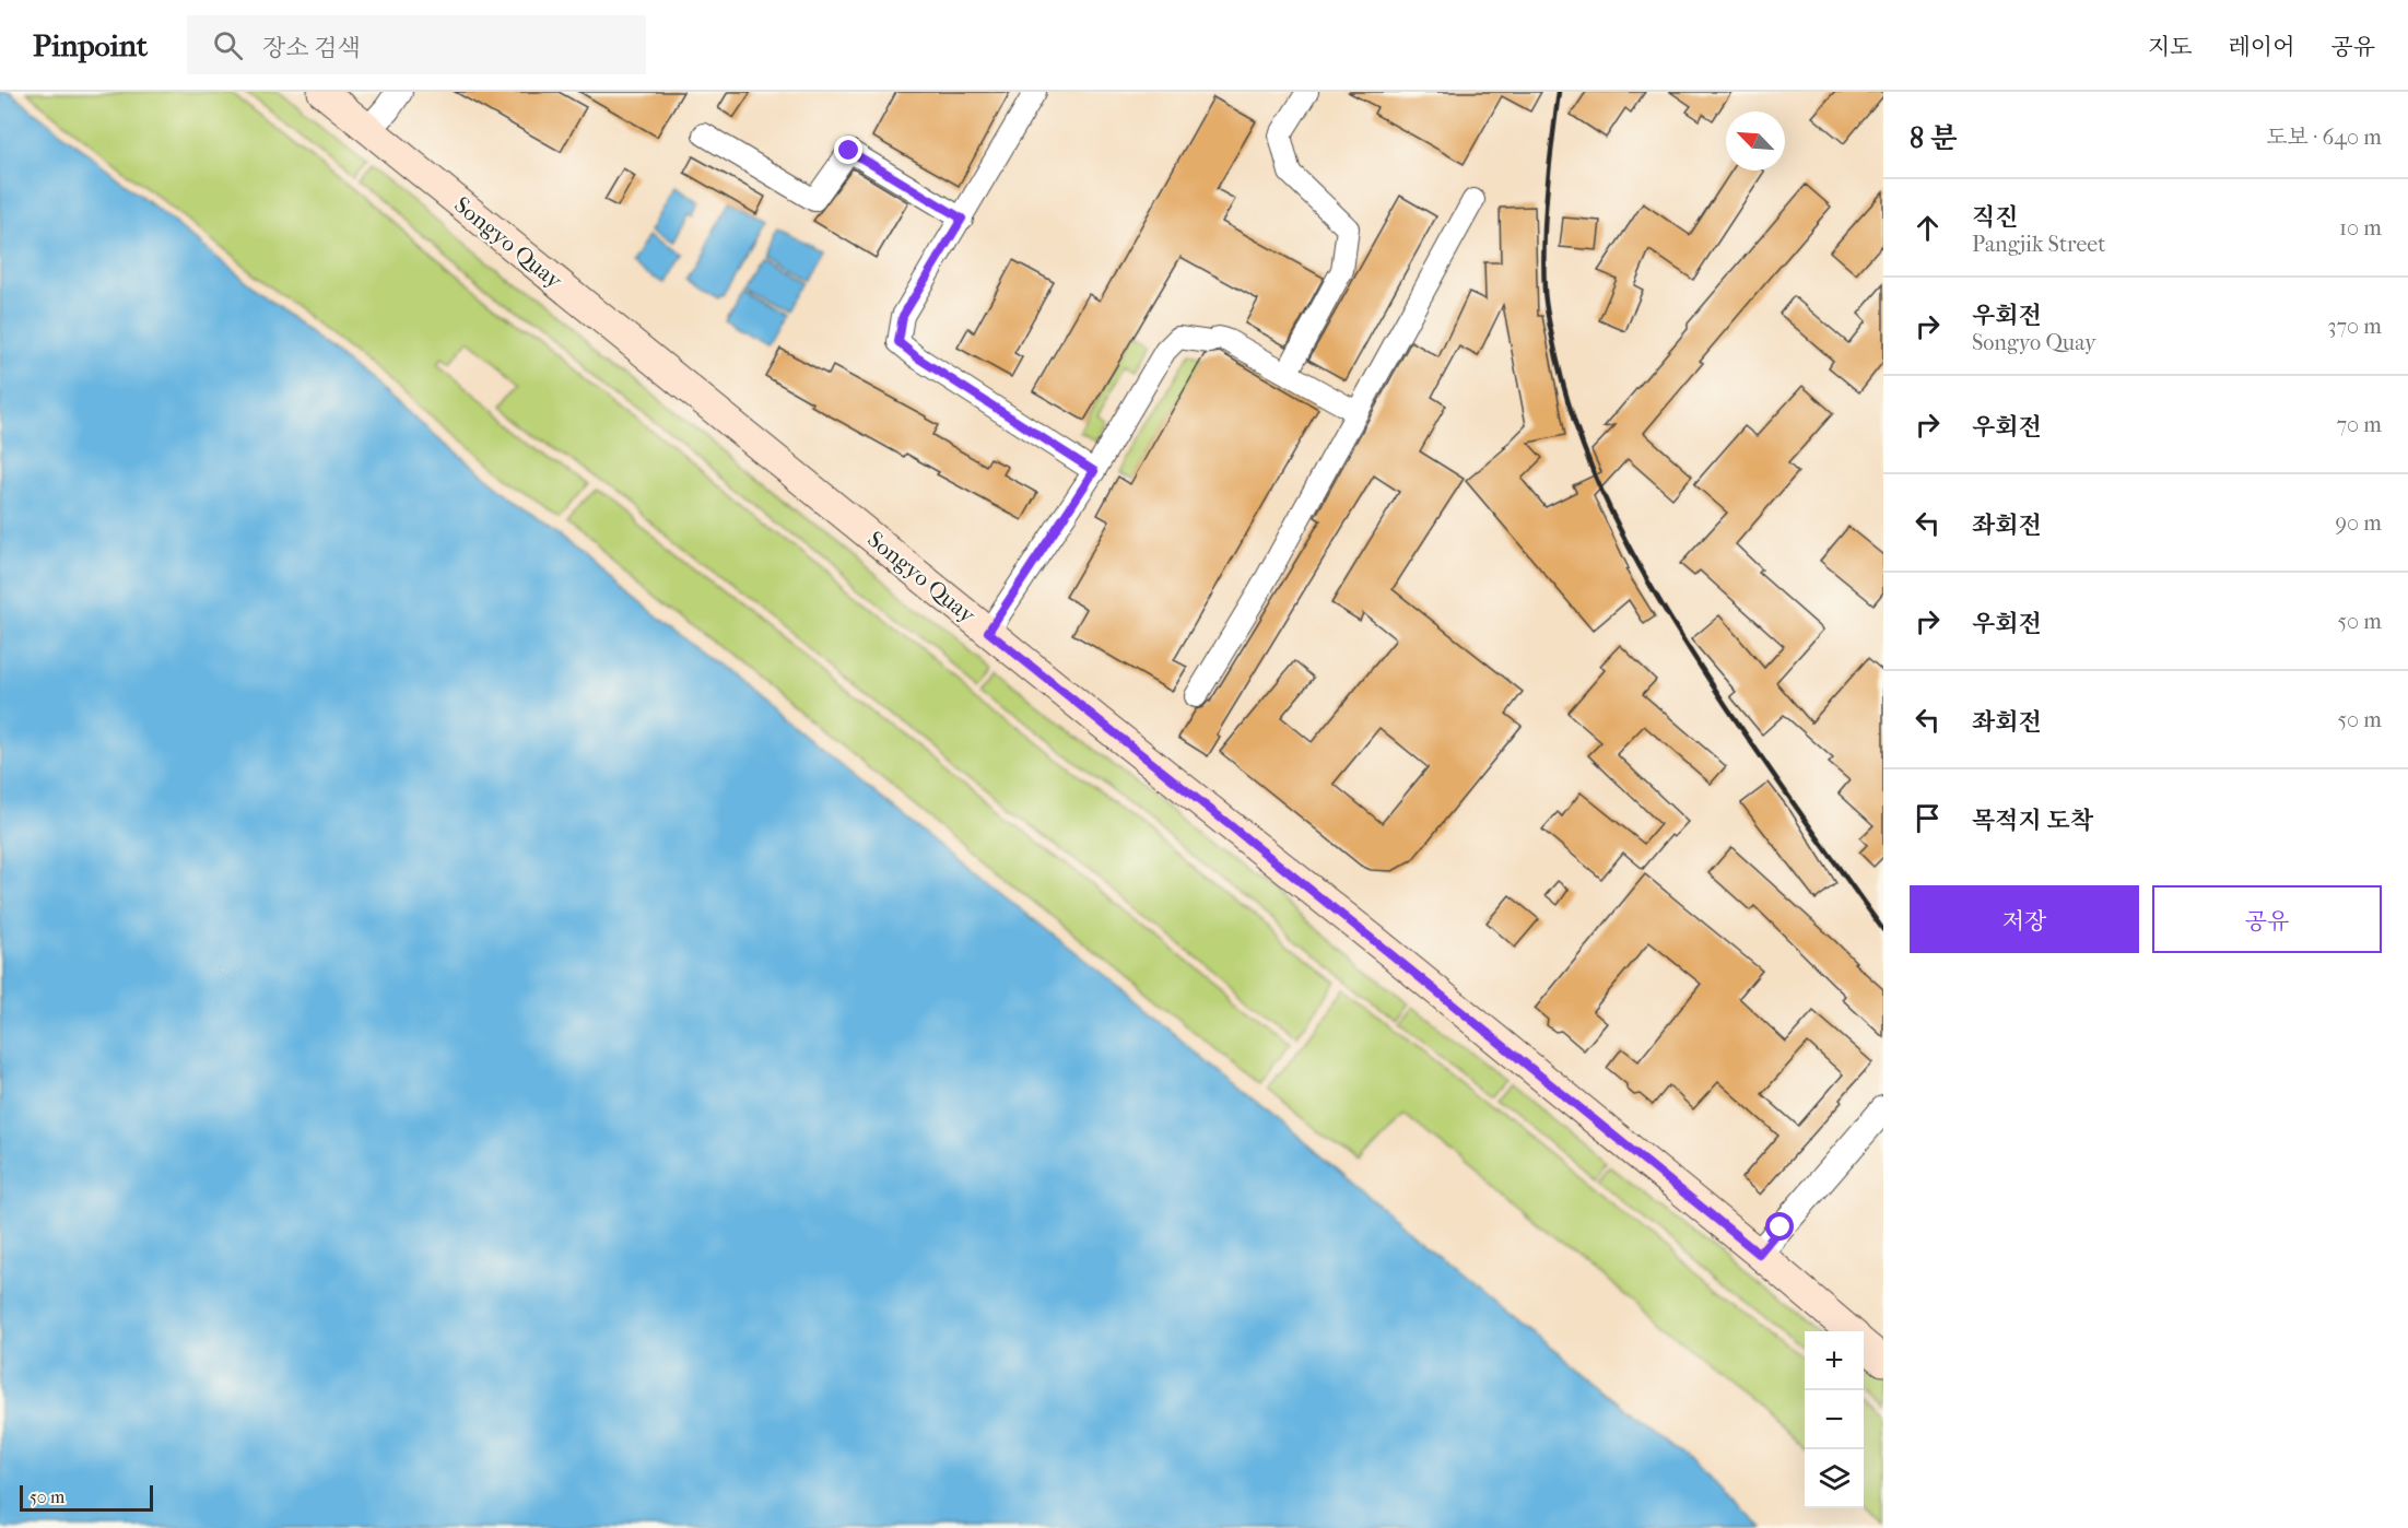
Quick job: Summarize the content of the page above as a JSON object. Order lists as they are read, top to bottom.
{
  "streets": {
    "main road": ["Songyo Quay"]
  },
  "scale_bar": "50 m",
  "north": "top left",
  "page": {
    "header": "Pinpoint",
    "search": "장소 검색",
    "nav": ["지도", "레이어", "공유"],
    "heading": ["8 분", "도보 · 640 m"],
    "list": [
      ["직진", "Pangjik Street", "10 m"],
      ["우회전", "Songyo Quay", "370 m"],
      ["우회전", "70 m"],
      ["좌회전", "90 m"],
      ["우회전", "50 m"],
      ["좌회전", "50 m"],
      "목적지 도착"
    ],
    "buttons": ["저장", "공유"],
    "map_buttons": ["+", "−"],
    "scale": "50 m"
  }
}
